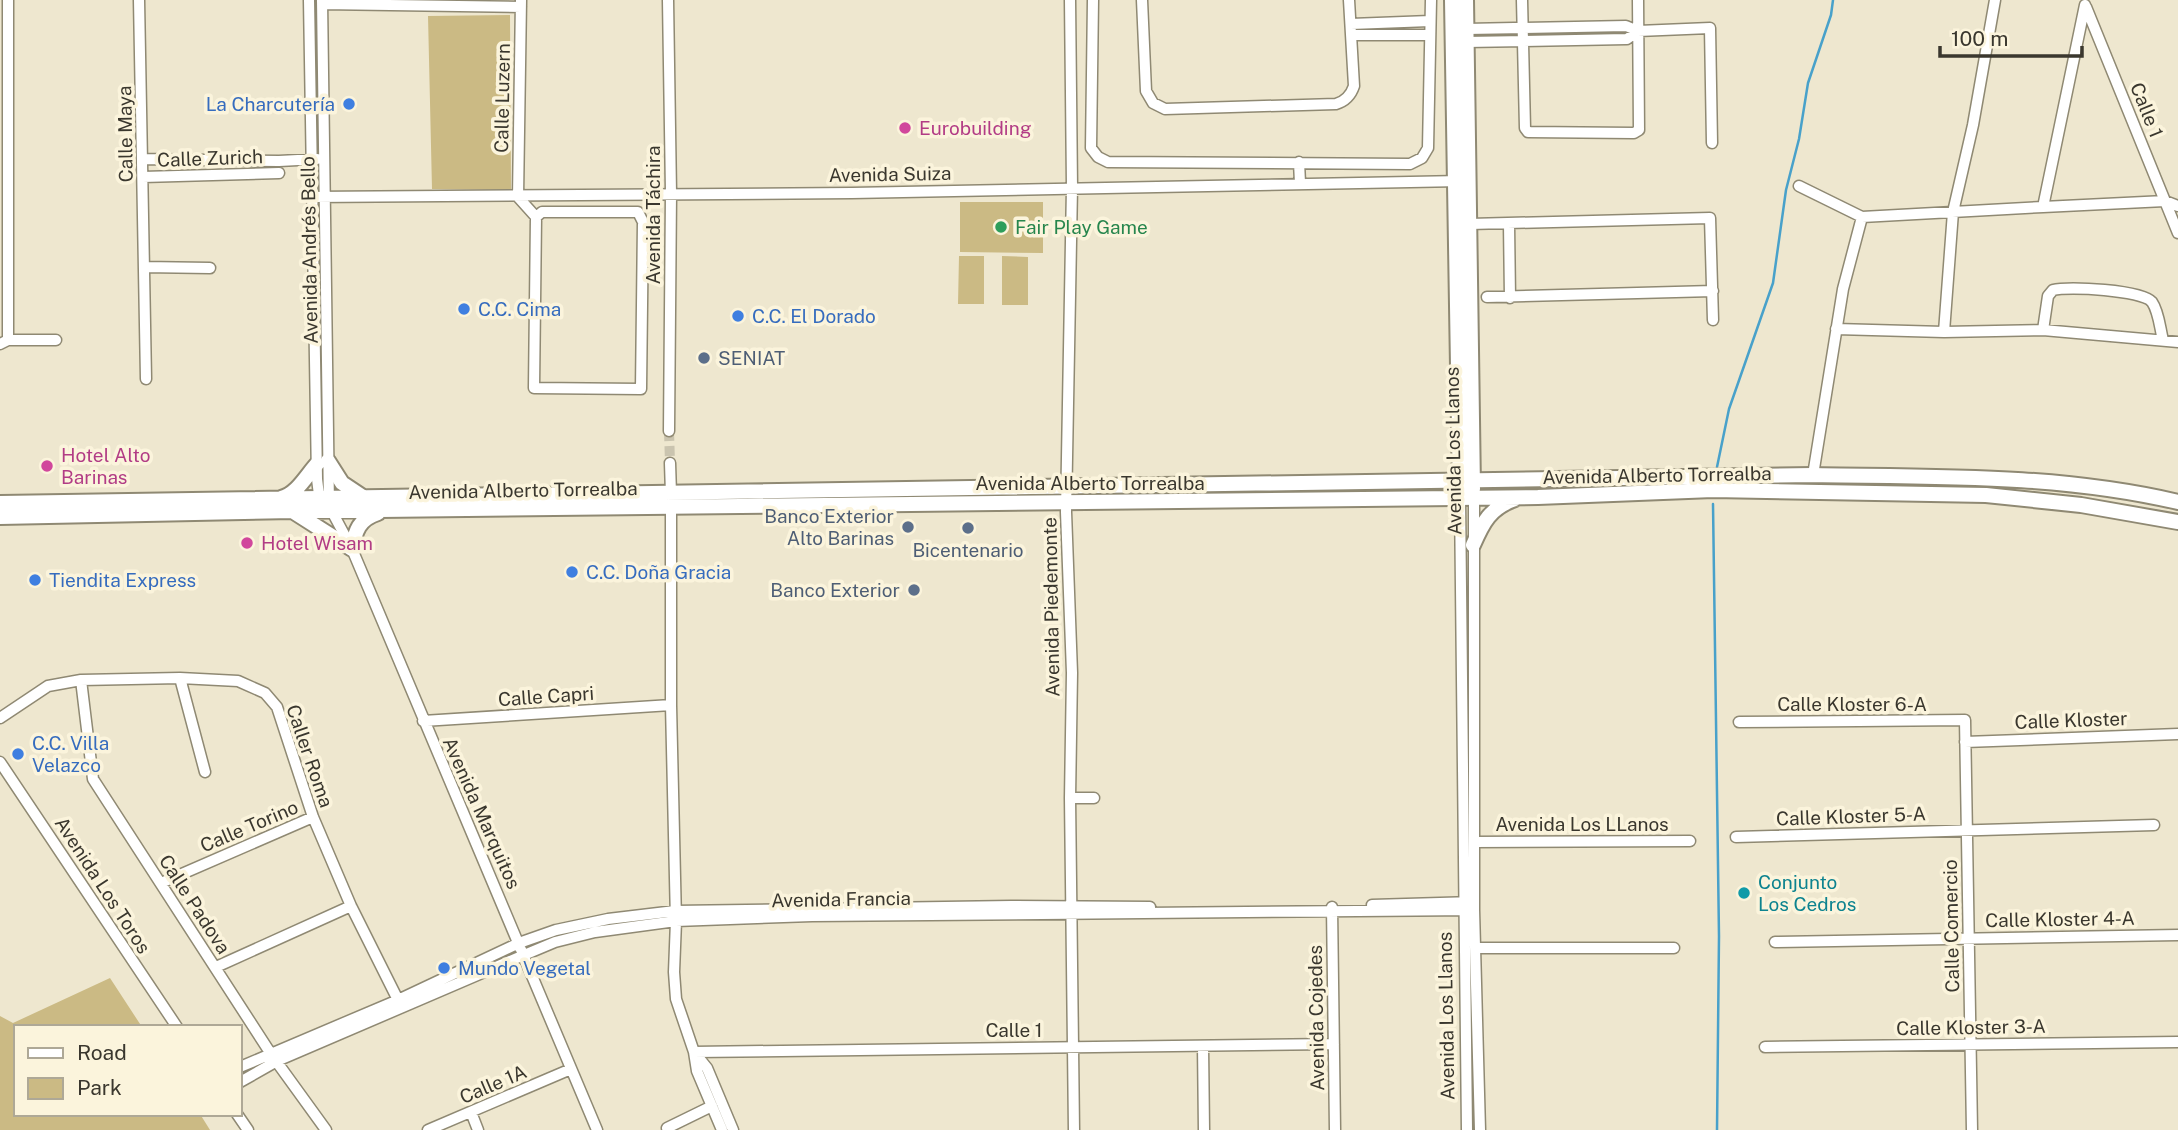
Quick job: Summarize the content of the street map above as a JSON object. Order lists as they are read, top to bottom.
{
  "streets": {
    "main road": ["Avenida Los Llanos", "Avenida Alberto Torrealba"],
    "street": [
      "Calle Luzern",
      "Calle 1",
      "Calle Maya",
      "Calle Zurich",
      "Avenida Suiza",
      "Avenida Táchira",
      "Avenida Andrés Bello",
      "Avenida Piedemonte",
      "Calle Capri",
      "Calle Kloster 6-A",
      "Calle Kloster",
      "Caller Roma",
      "Avenida Marquitos",
      "Calle Kloster 5-A",
      "Avenida Los LLanos",
      "Calle Torino",
      "Avenida Los Toros",
      "Avenida Francia",
      "Calle Padova",
      "Calle Kloster 4-A",
      "Calle Comercio",
      "Avenida Cojedes",
      "Calle Kloster 3-A",
      "Calle 1A"
    ]
  },
  "crossings": [
    ["Calle Luzern", "Avenida Suiza"],
    ["Calle 1", "Avenida Piedemonte"],
    ["Calle 1", "Avenida Cojedes"],
    ["Calle Maya", "Calle Zurich"],
    ["Calle Zurich", "Avenida Andrés Bello"],
    ["Avenida Suiza", "Avenida Táchira"],
    ["Avenida Suiza", "Avenida Andrés Bello"],
    ["Avenida Suiza", "Avenida Los Llanos"],
    ["Avenida Suiza", "Avenida Piedemonte"],
    ["Avenida Andrés Bello", "Avenida Alberto Torrealba"],
    ["Avenida Andrés Bello", "Avenida Marquitos"],
    ["Avenida Los Llanos", "Avenida Alberto Torrealba"],
    ["Avenida Los Llanos", "Avenida Los LLanos"],
    ["Avenida Los Llanos", "Avenida Francia"],
    ["Avenida Alberto Torrealba", "Avenida Piedemonte"],
    ["Avenida Alberto Torrealba", "Avenida Marquitos"],
    ["Avenida Piedemonte", "Avenida Francia"],
    ["Calle Capri", "Avenida Marquitos"],
    ["Calle Kloster 6-A", "Calle Comercio"],
    ["Calle Kloster", "Calle Comercio"],
    ["Caller Roma", "Calle Torino"],
    ["Caller Roma", "Avenida Francia"],
    ["Caller Roma", "Calle Padova"],
    ["Avenida Marquitos", "Avenida Francia"],
    ["Avenida Marquitos", "Calle 1A"],
    ["Calle Kloster 5-A", "Calle Comercio"],
    ["Calle Torino", "Calle Padova"],
    ["Avenida Francia", "Calle Padova"],
    ["Avenida Francia", "Avenida Cojedes"],
    ["Calle Kloster 4-A", "Calle Comercio"],
    ["Calle Comercio", "Calle Kloster 3-A"]
  ],
  "places": [
    "La Charcutería",
    "Eurobuilding",
    "Fair Play Game",
    "C.C. Cima",
    "C.C. El Dorado",
    "SENIAT",
    "Hotel Alto Barinas",
    "Banco Exterior Alto Barinas",
    "Bicentenario",
    "Hotel Wisam",
    "C.C. Doña Gracia",
    "Tiendita Express",
    "Banco Exterior",
    "C.C. Villa Velazco",
    "Conjunto Los Cedros",
    "Mundo Vegetal"
  ],
  "legend": ["Road", "Park"],
  "scale_bar": "100 m"
}
